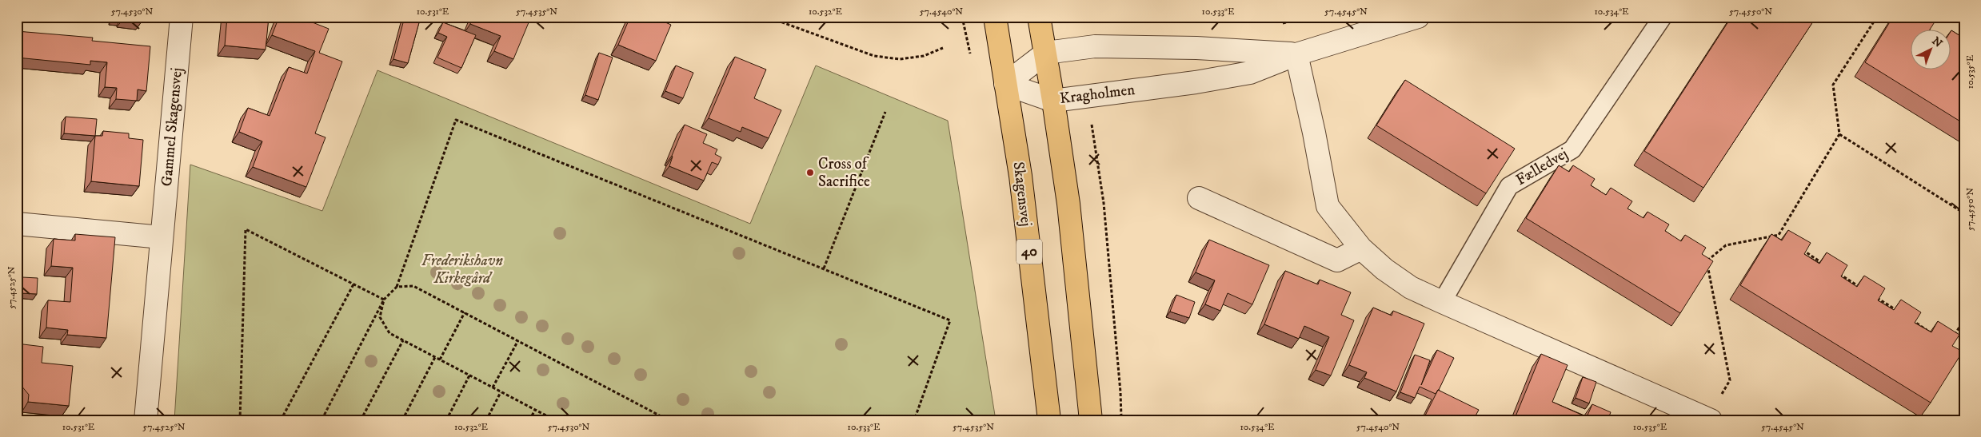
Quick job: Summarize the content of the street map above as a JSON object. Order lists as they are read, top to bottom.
{
  "streets": {
    "main road": ["Skagensvej", "40"],
    "street": ["Kragholmen", "Gammel Skagensvej"],
    "lane": ["Fælledvej"]
  },
  "crossings": [
    ["Kragholmen", "Skagensvej"]
  ],
  "parks": ["Frederikshavn Kirkegård"],
  "places": ["Cross of Sacrifice"],
  "north": "top right",
  "coordinates": [
    "57.4530°N",
    "10.531°E",
    "57.4535°N",
    "10.532°E",
    "57.4540°N",
    "10.533°E",
    "57.4545°N",
    "10.534°E",
    "57.4550°N",
    "10.535°E",
    "57.4525°N"
  ]
}
